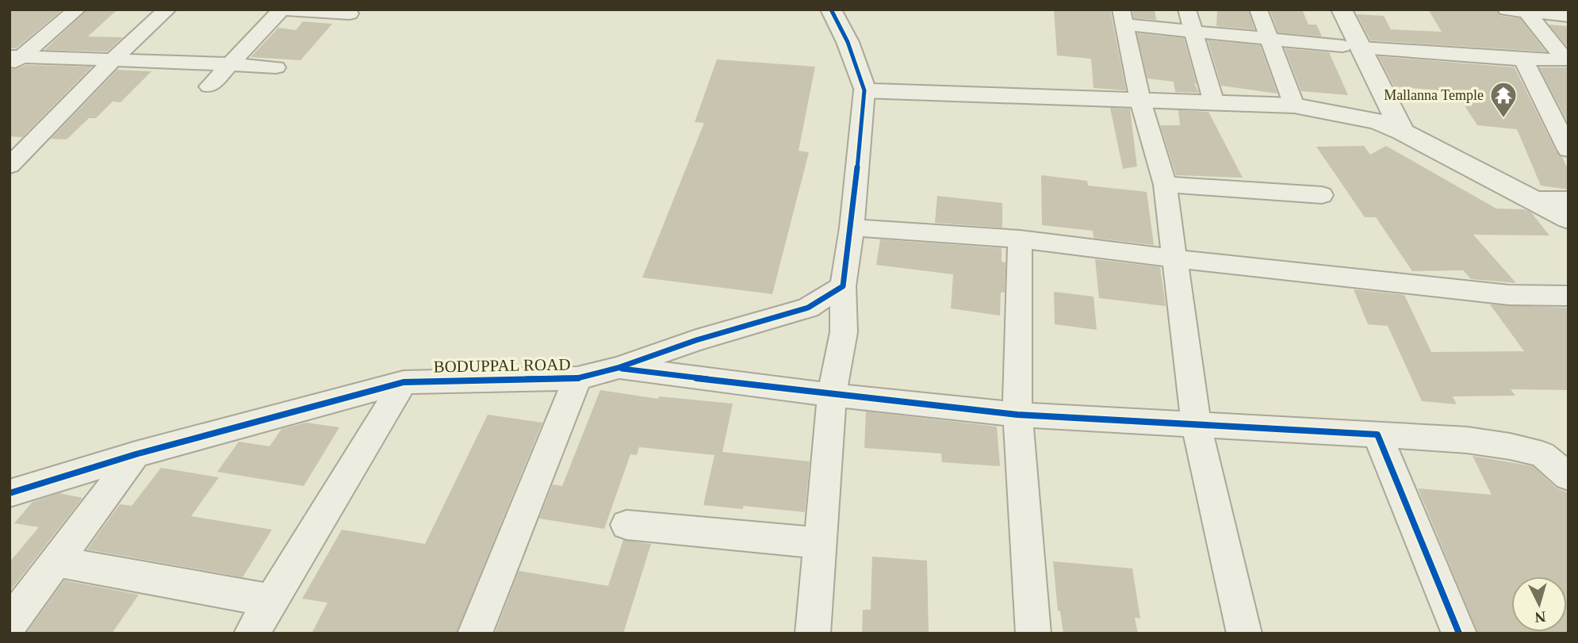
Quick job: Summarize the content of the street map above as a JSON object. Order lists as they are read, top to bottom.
{
  "streets": {
    "street": ["BODUPPAL ROAD"]
  },
  "places": {
    "temple": ["Mallanna Temple"]
  },
  "north": "bottom"
}
